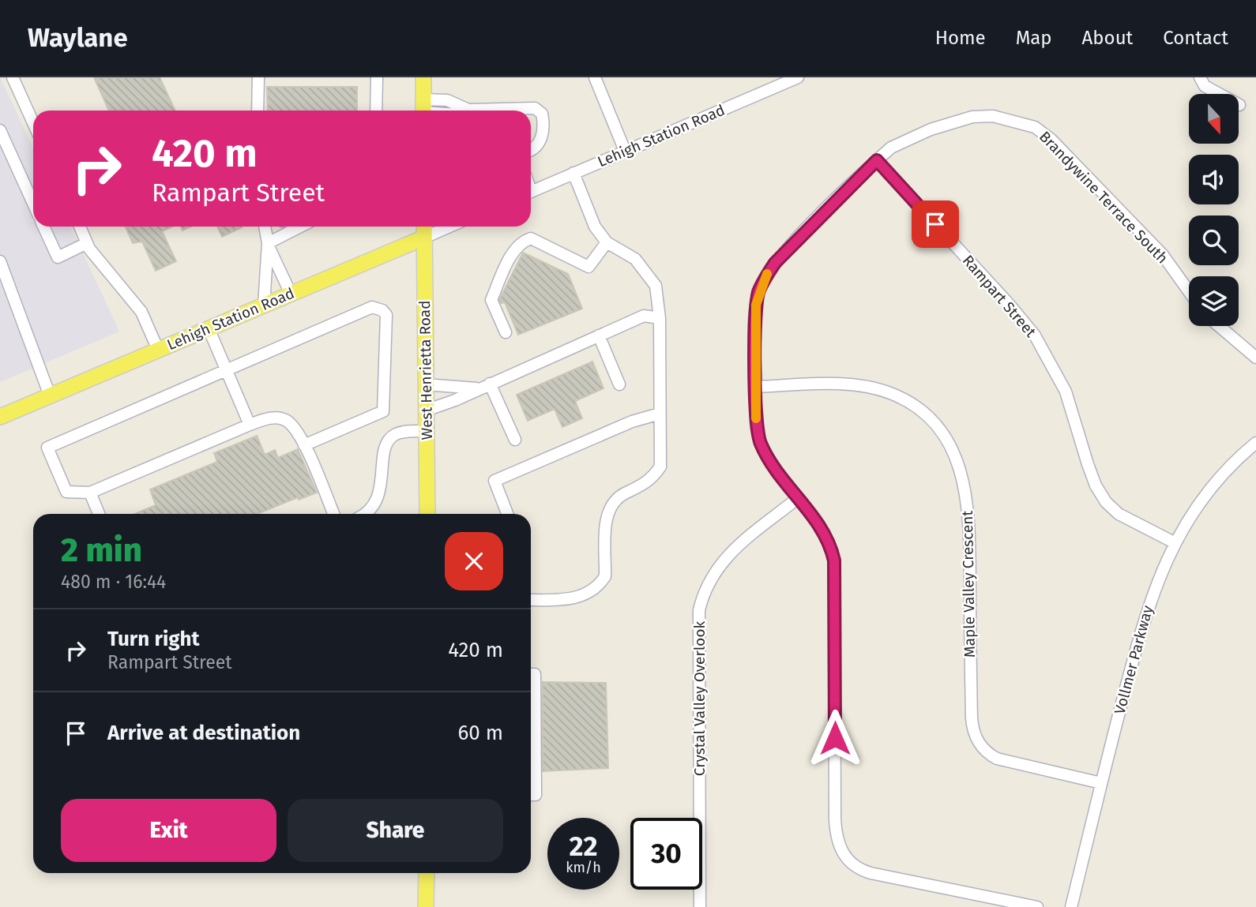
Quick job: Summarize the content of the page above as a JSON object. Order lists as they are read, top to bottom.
{
  "streets": {
    "main road": ["Lehigh Station Road", "West Henrietta Road"],
    "street": [
      "Brandywine Terrace South",
      "Rampart Street",
      "Maple Valley Crescent",
      "Vollmer Parkway",
      "Crystal Valley Overlook"
    ]
  },
  "crossings": [
    ["Lehigh Station Road", "West Henrietta Road"],
    ["Brandywine Terrace South", "Rampart Street"],
    ["Brandywine Terrace South", "Maple Valley Crescent"],
    ["Brandywine Terrace South", "Crystal Valley Overlook"],
    ["Rampart Street", "Vollmer Parkway"],
    ["Maple Valley Crescent", "Vollmer Parkway"]
  ],
  "north": "bottom",
  "page": {
    "header": "Waylane",
    "nav": [
      "Home",
      "Map",
      "About",
      "Contact"
    ],
    "turn": ["420 m", "Rampart Street"],
    "heading": ["2 min", "480 m · 16:44"],
    "list": [
      {
        "name": "Turn right",
        "note": "Rampart Street",
        "value": "420 m"
      },
      {
        "name": "Arrive at destination",
        "value": "60 m"
      }
    ],
    "buttons": ["Exit", "Share"],
    "speed": "22 km/h",
    "limit": "30"
  }
}
